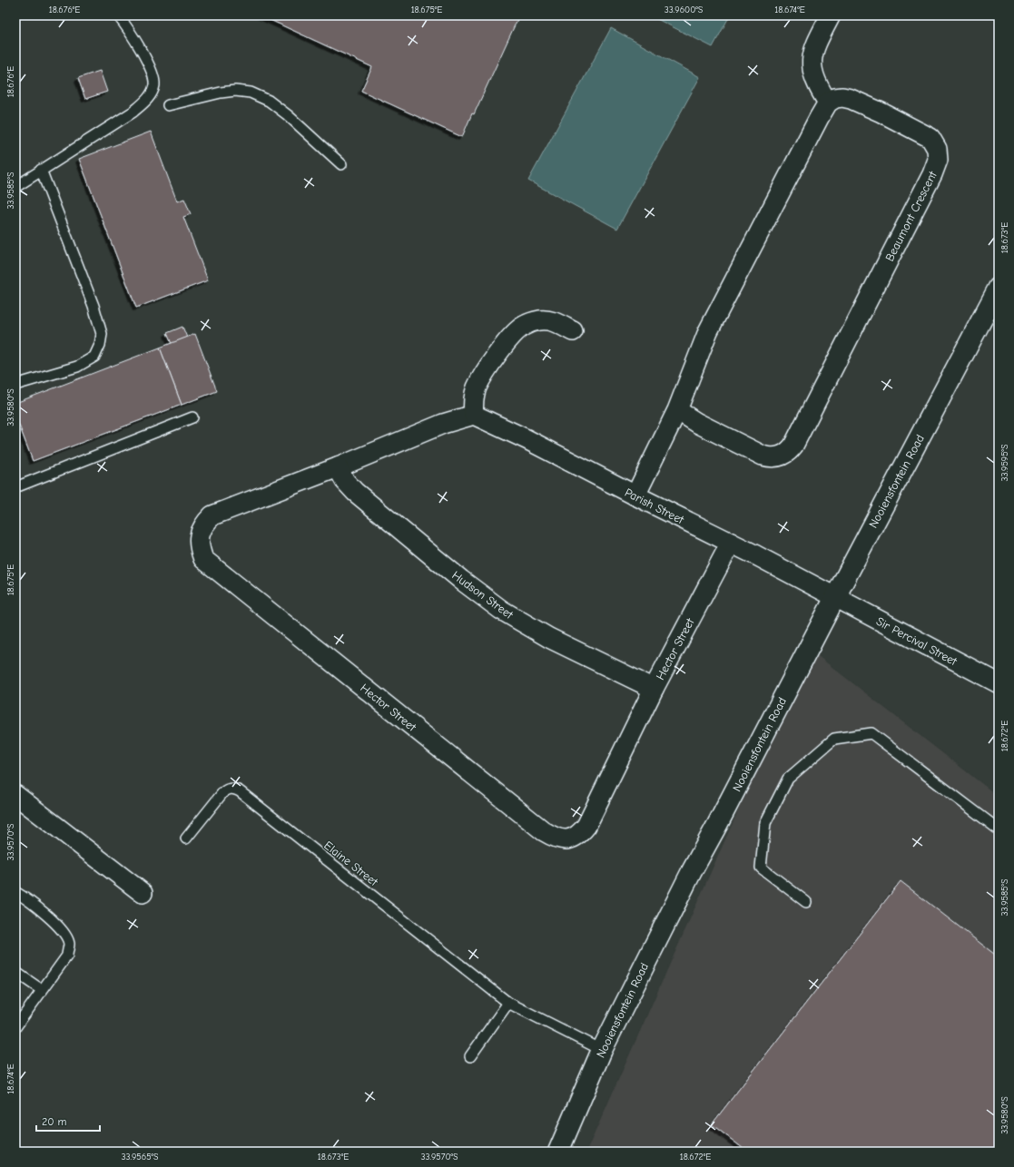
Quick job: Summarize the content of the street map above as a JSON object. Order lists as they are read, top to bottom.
{
  "streets": {
    "street": [
      "Beaumont Crescent",
      "Nooiensfontein Road",
      "Parish Street",
      "Hudson Street",
      "Sir Percival Street",
      "Hector Street"
    ],
    "lane": ["Elaine Street"]
  },
  "crossings": [
    ["Nooiensfontein Road", "Parish Street"],
    ["Nooiensfontein Road", "Sir Percival Street"],
    ["Nooiensfontein Road", "Elaine Street"],
    ["Parish Street", "Sir Percival Street"],
    ["Parish Street", "Hector Street"],
    ["Hudson Street", "Hector Street"]
  ],
  "scale_bar": "20 m",
  "coordinates": [
    "18.676°E",
    "18.675°E",
    "33.9600°S",
    "18.674°E",
    "33.9585°S",
    "18.673°E",
    "33.9580°S",
    "33.9595°S",
    "18.672°E",
    "33.9570°S",
    "33.9565°S"
  ]
}
